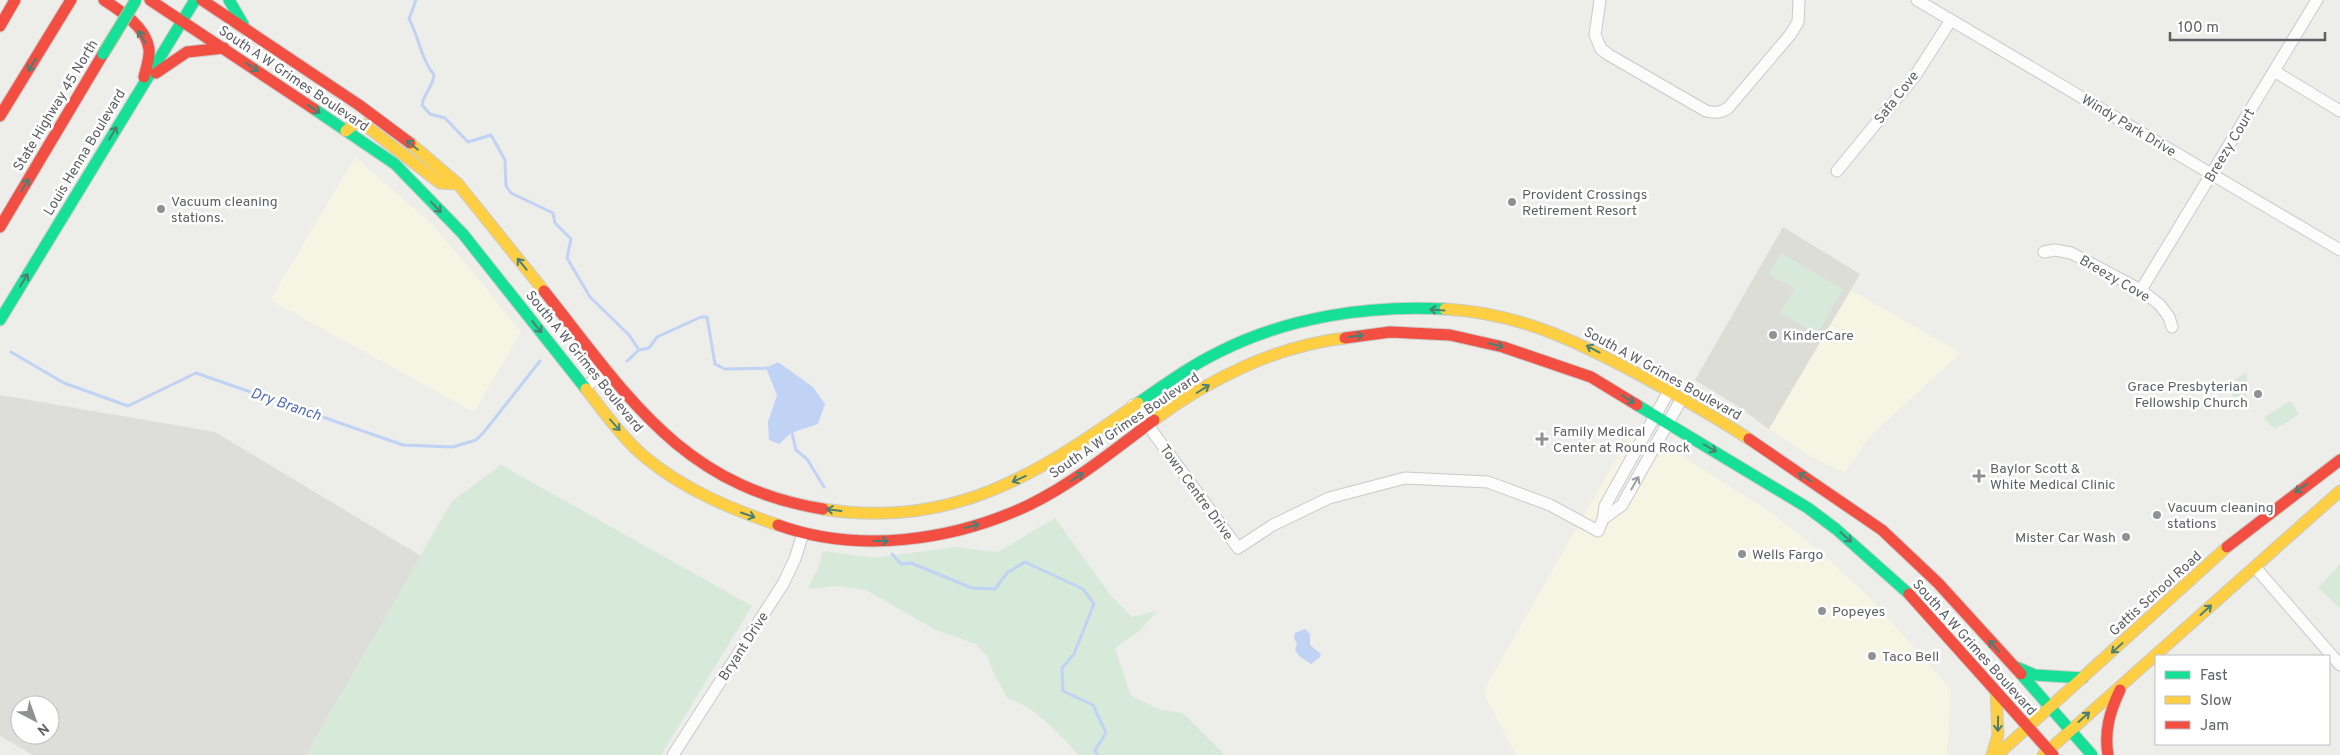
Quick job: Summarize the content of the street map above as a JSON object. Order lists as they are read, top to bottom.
{
  "streets": {
    "main road": [
      "South A W Grimes Boulevard",
      "State Highway 45 North",
      "Louis Henna Boulevard",
      "Gattis School Road"
    ],
    "street": [
      "Safa Cove",
      "Windy Park Drive",
      "Breezy Court",
      "Breezy Cove",
      "Town Centre Drive",
      "Bryant Drive"
    ]
  },
  "crossings": [
    ["South A W Grimes Boulevard", "Louis Henna Boulevard"],
    ["South A W Grimes Boulevard", "Town Centre Drive"],
    ["South A W Grimes Boulevard", "Gattis School Road"],
    ["South A W Grimes Boulevard", "Bryant Drive"],
    ["Safa Cove", "Windy Park Drive"],
    ["Windy Park Drive", "Breezy Court"],
    ["Breezy Court", "Breezy Cove"]
  ],
  "one_way": ["Louis Henna Boulevard"],
  "water": ["Dry Branch"],
  "places": {
    "other": [
      "Provident Crossings Retirement Resort",
      "Vacuum cleaning stations.",
      "KinderCare",
      "Grace Presbyterian Fellowship Church",
      "Vacuum cleaning stations",
      "Mister Car Wash",
      "Wells Fargo",
      "Popeyes",
      "Taco Bell"
    ],
    "health": ["Family Medical Center at Round Rock", "Baylor Scott & White Medical Clinic"]
  },
  "legend": ["Fast", "Slow", "Jam"],
  "scale_bar": "100 m",
  "north": "bottom right"
}
